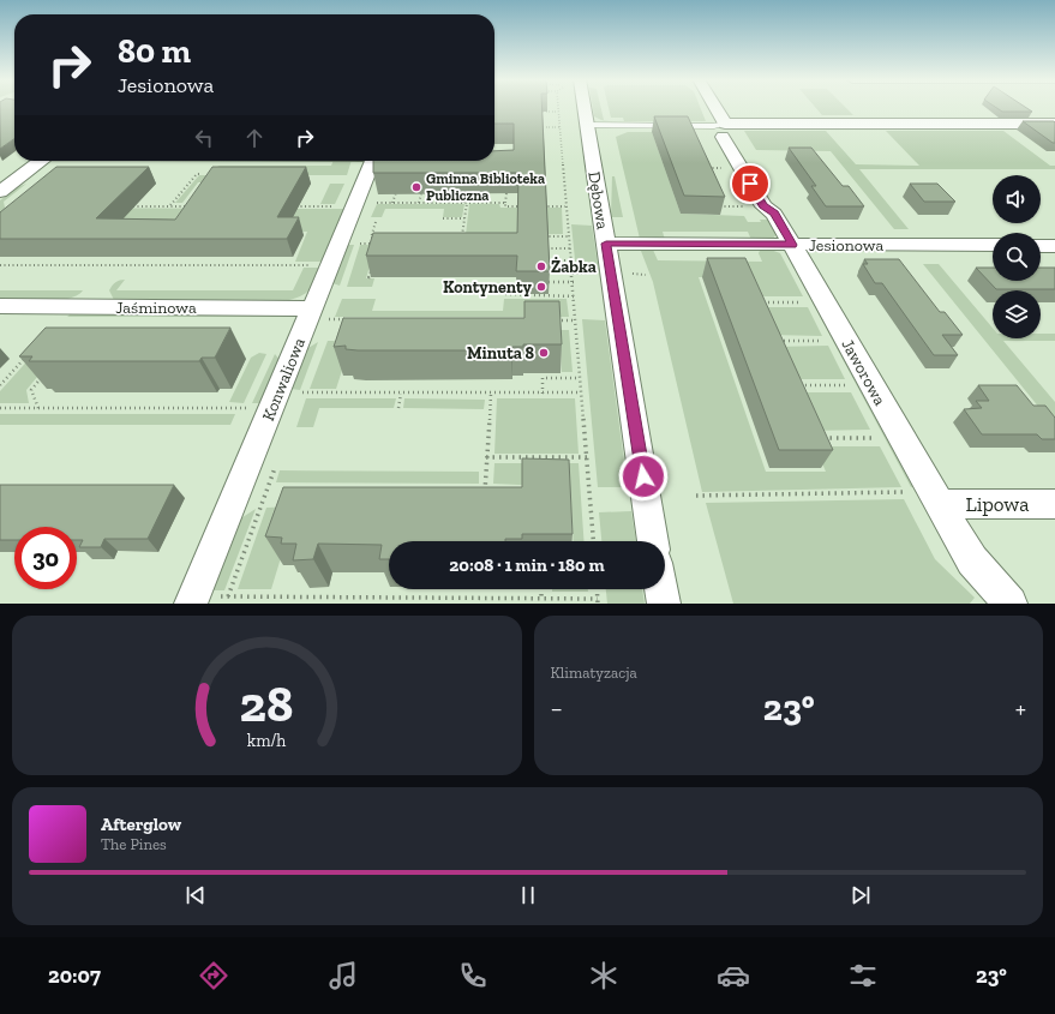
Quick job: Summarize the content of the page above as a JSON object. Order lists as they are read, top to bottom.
{
  "streets": {
    "street": [
      "Dębowa",
      "Jesionowa",
      "Jaśminowa",
      "Jaworowa",
      "Konwaliowa",
      "Lipowa"
    ]
  },
  "crossings": [
    ["Dębowa", "Jesionowa"],
    ["Jesionowa", "Jaworowa"],
    ["Jaśminowa", "Konwaliowa"],
    ["Jaworowa", "Lipowa"]
  ],
  "places": [
    "Gminna Biblioteka Publiczna",
    "Żabka",
    "Kontynenty",
    "Minuta 8"
  ],
  "page": {
    "turn": ["80 m", "Jesionowa"],
    "limit": "30",
    "trip": "20:08 · 1 min · 180 m",
    "tile": "Klimatyzacja",
    "heat": ["−", "23°", "+"],
    "song": ["Afterglow", "The Pines"],
    "tabs": ["20:07", "23°"],
    "gauge": ["28", "km/h"]
  }
}
